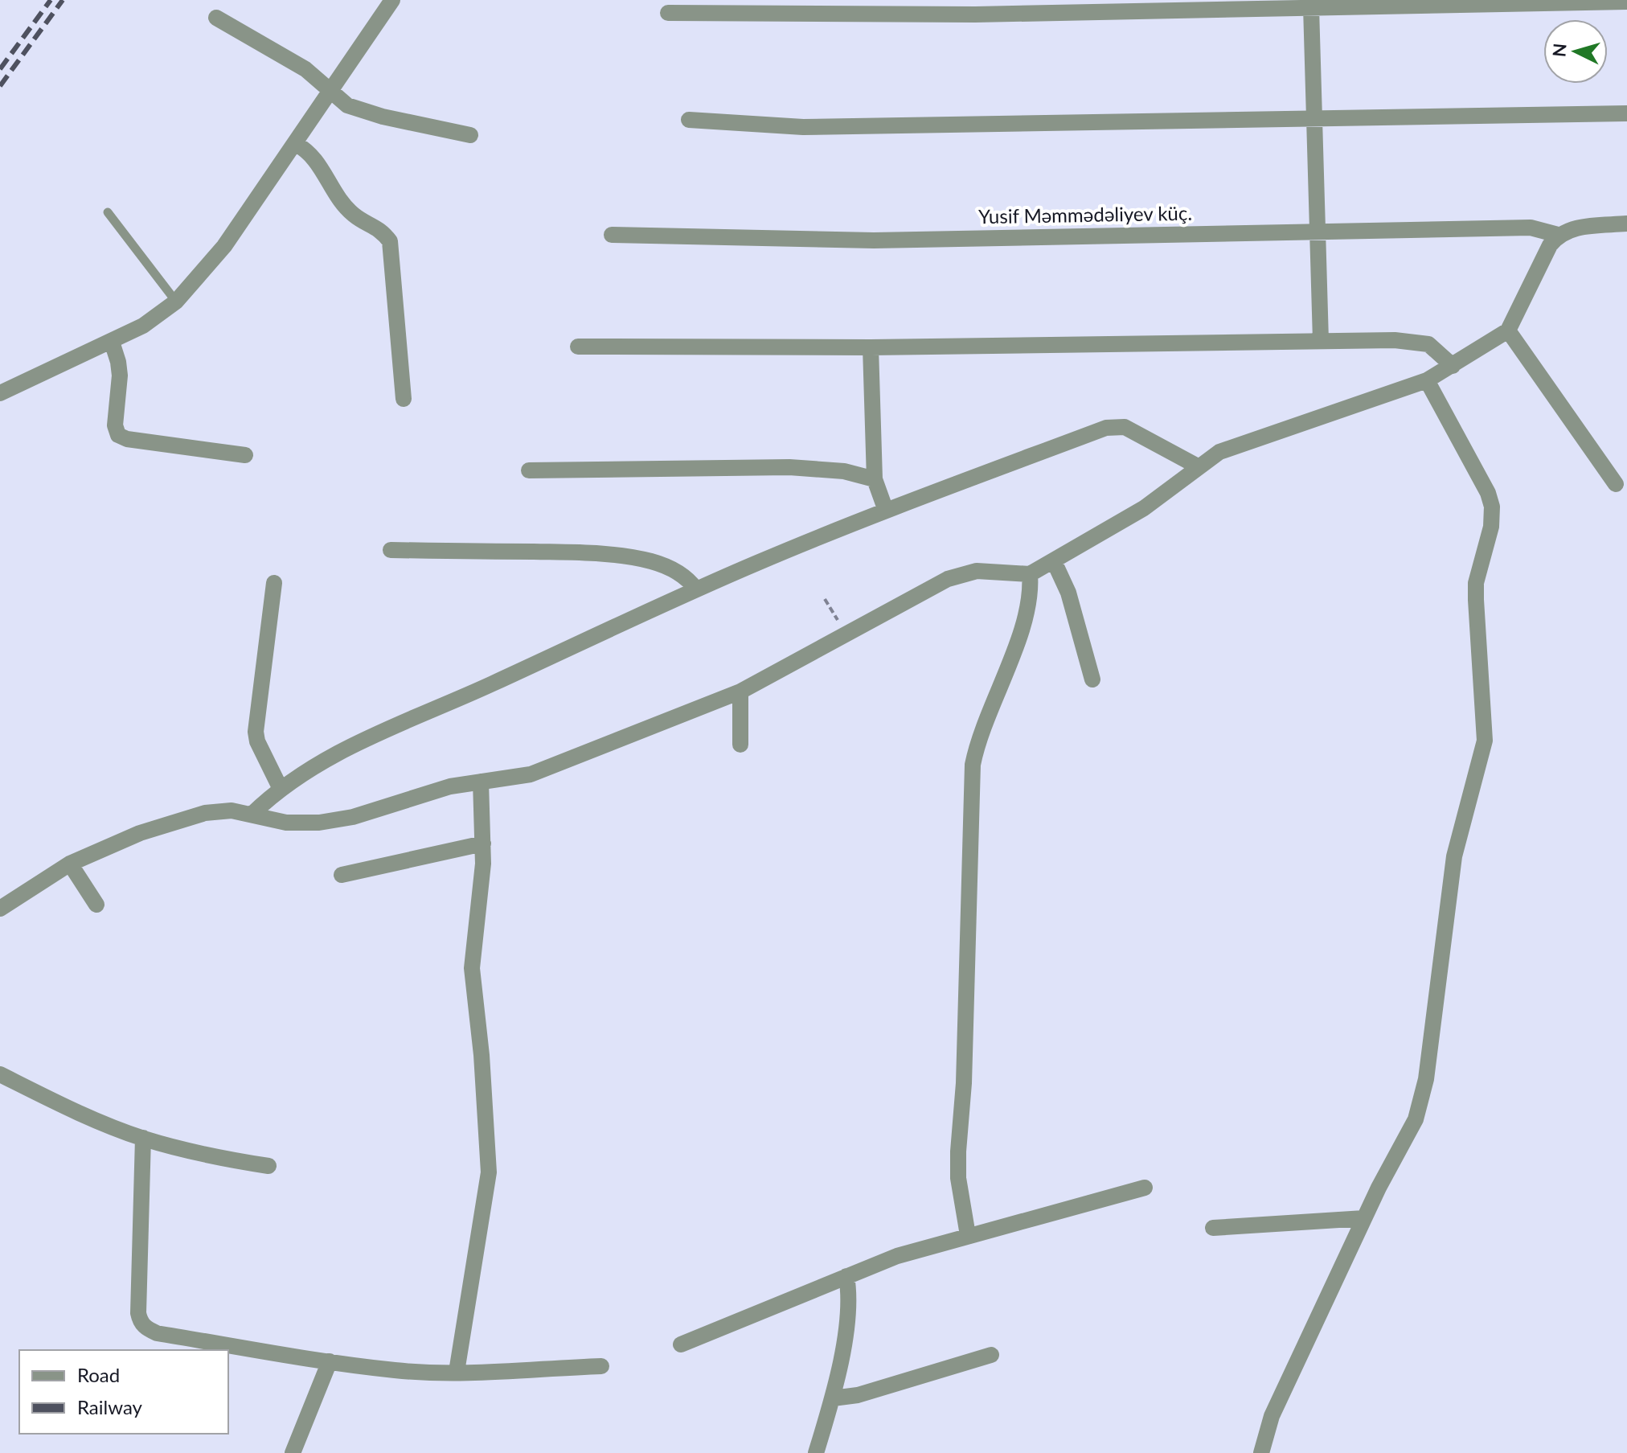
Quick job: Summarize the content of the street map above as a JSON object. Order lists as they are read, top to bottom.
{
  "streets": {
    "street": ["Yusif Məmmədəliyev küç."]
  },
  "legend": ["Road", "Railway"],
  "north": "left"
}
